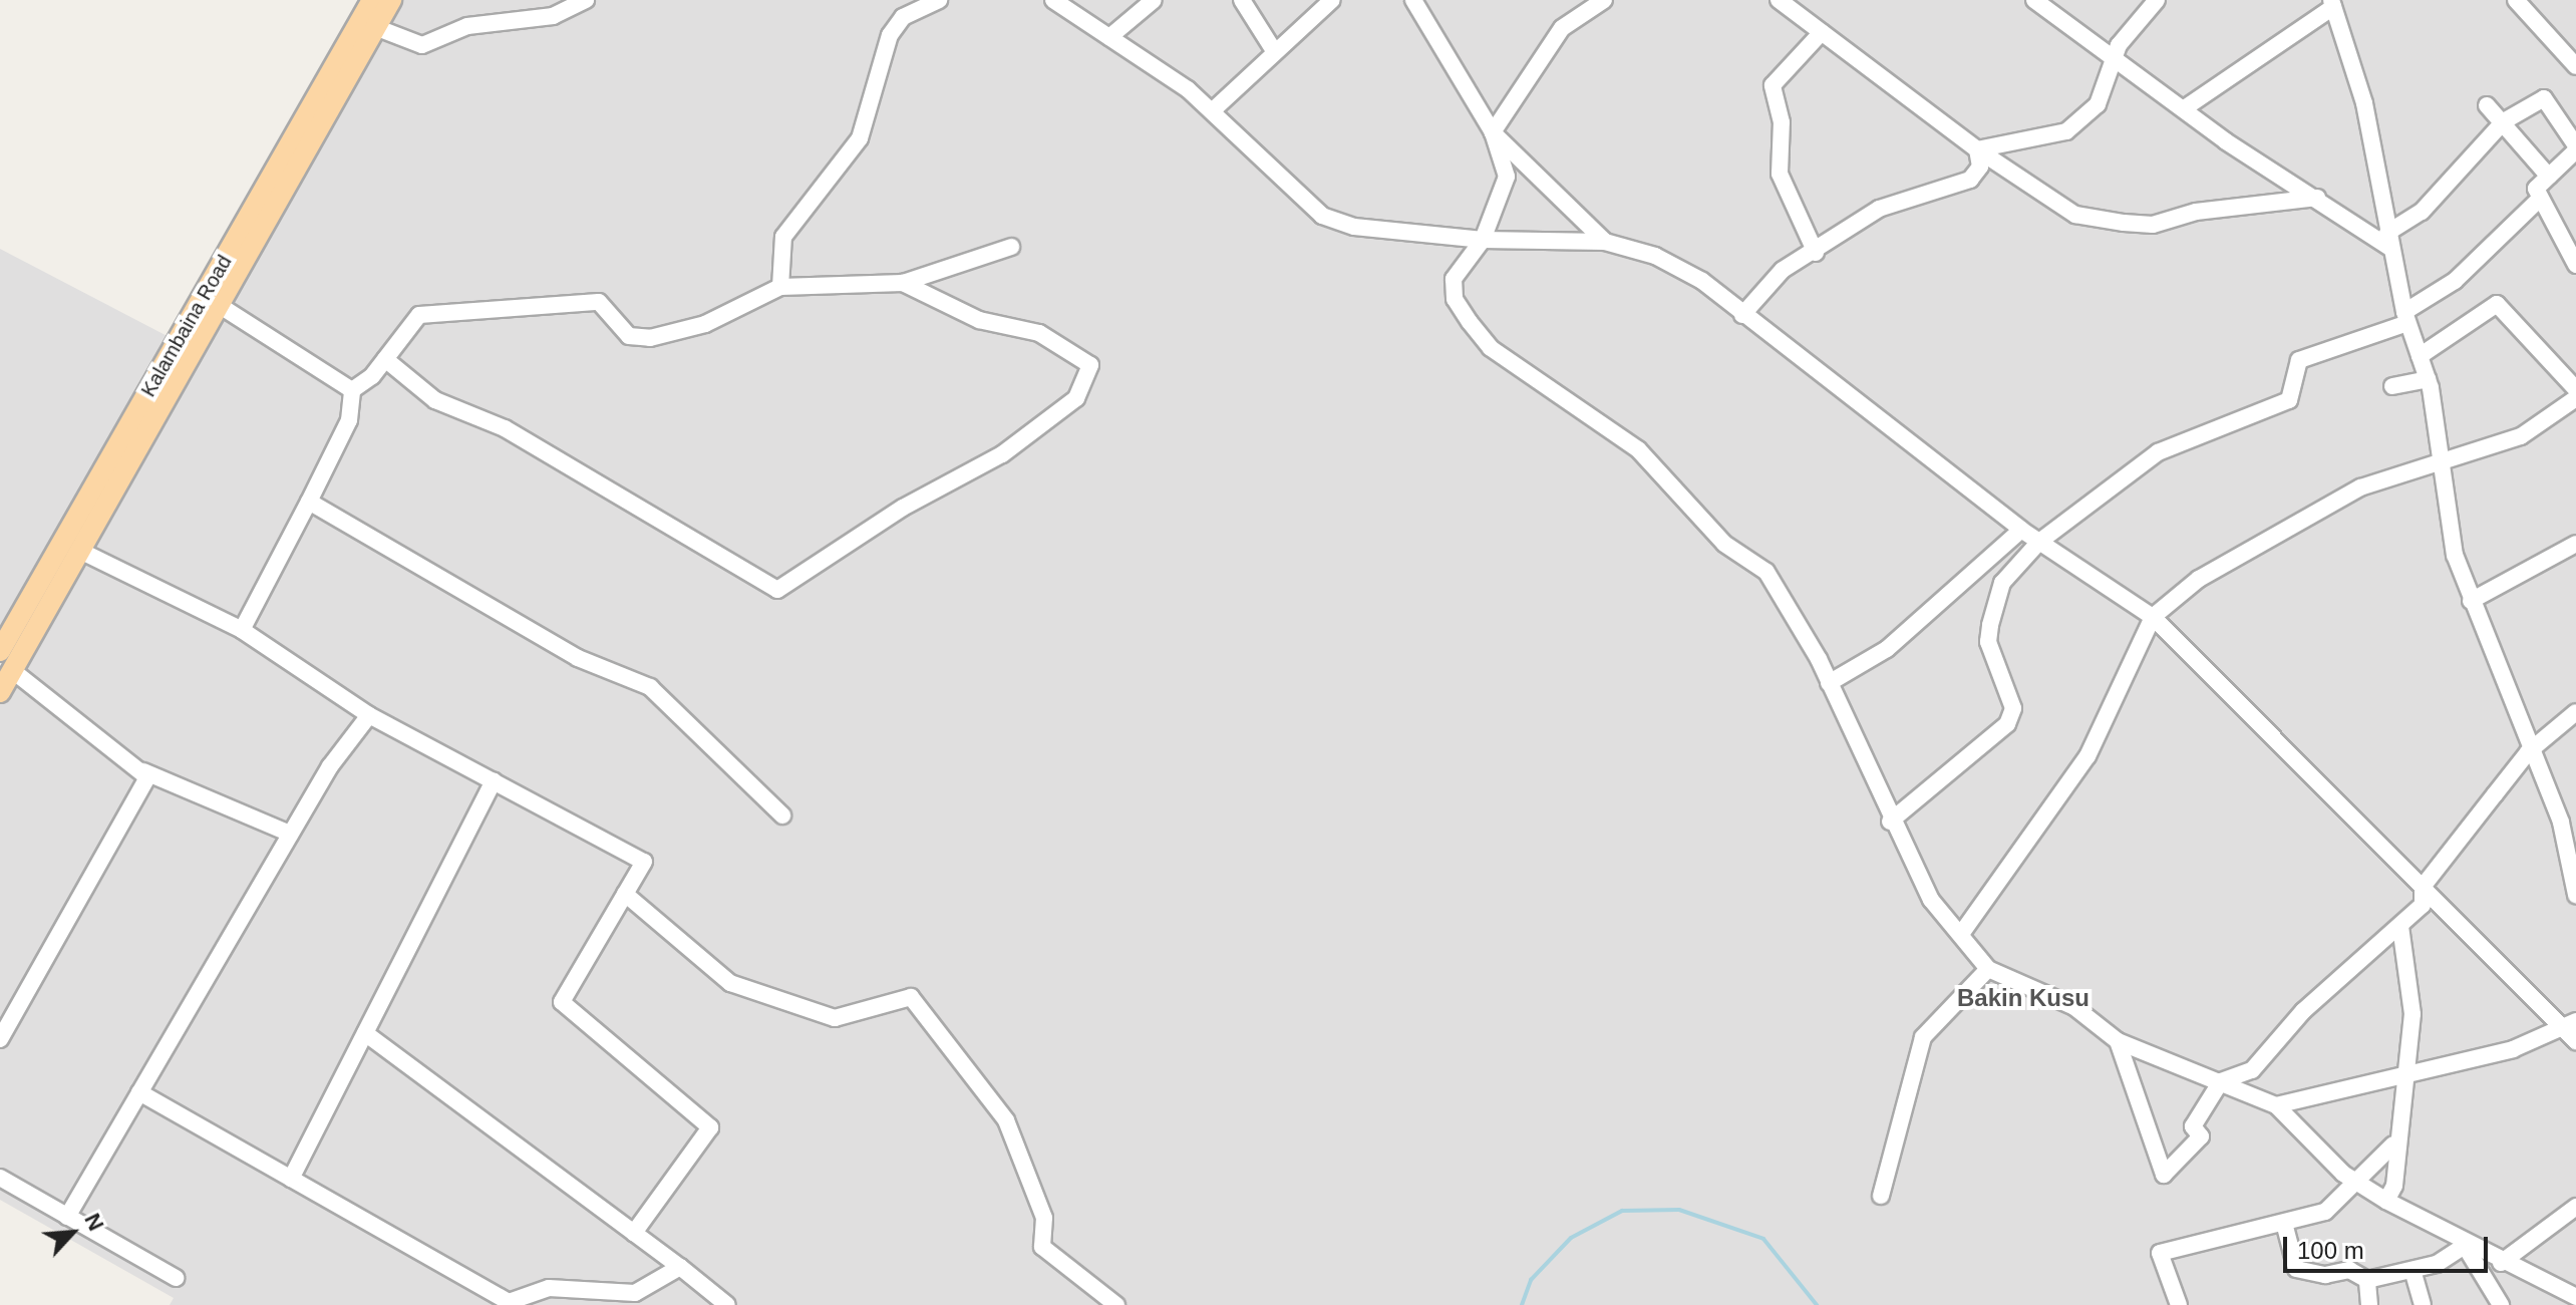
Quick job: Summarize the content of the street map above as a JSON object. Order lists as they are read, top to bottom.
{
  "streets": {
    "main road": ["Kalambaina Road"]
  },
  "districts": ["Bakin Kusu"],
  "scale_bar": "100 m",
  "north": "top right"
}
